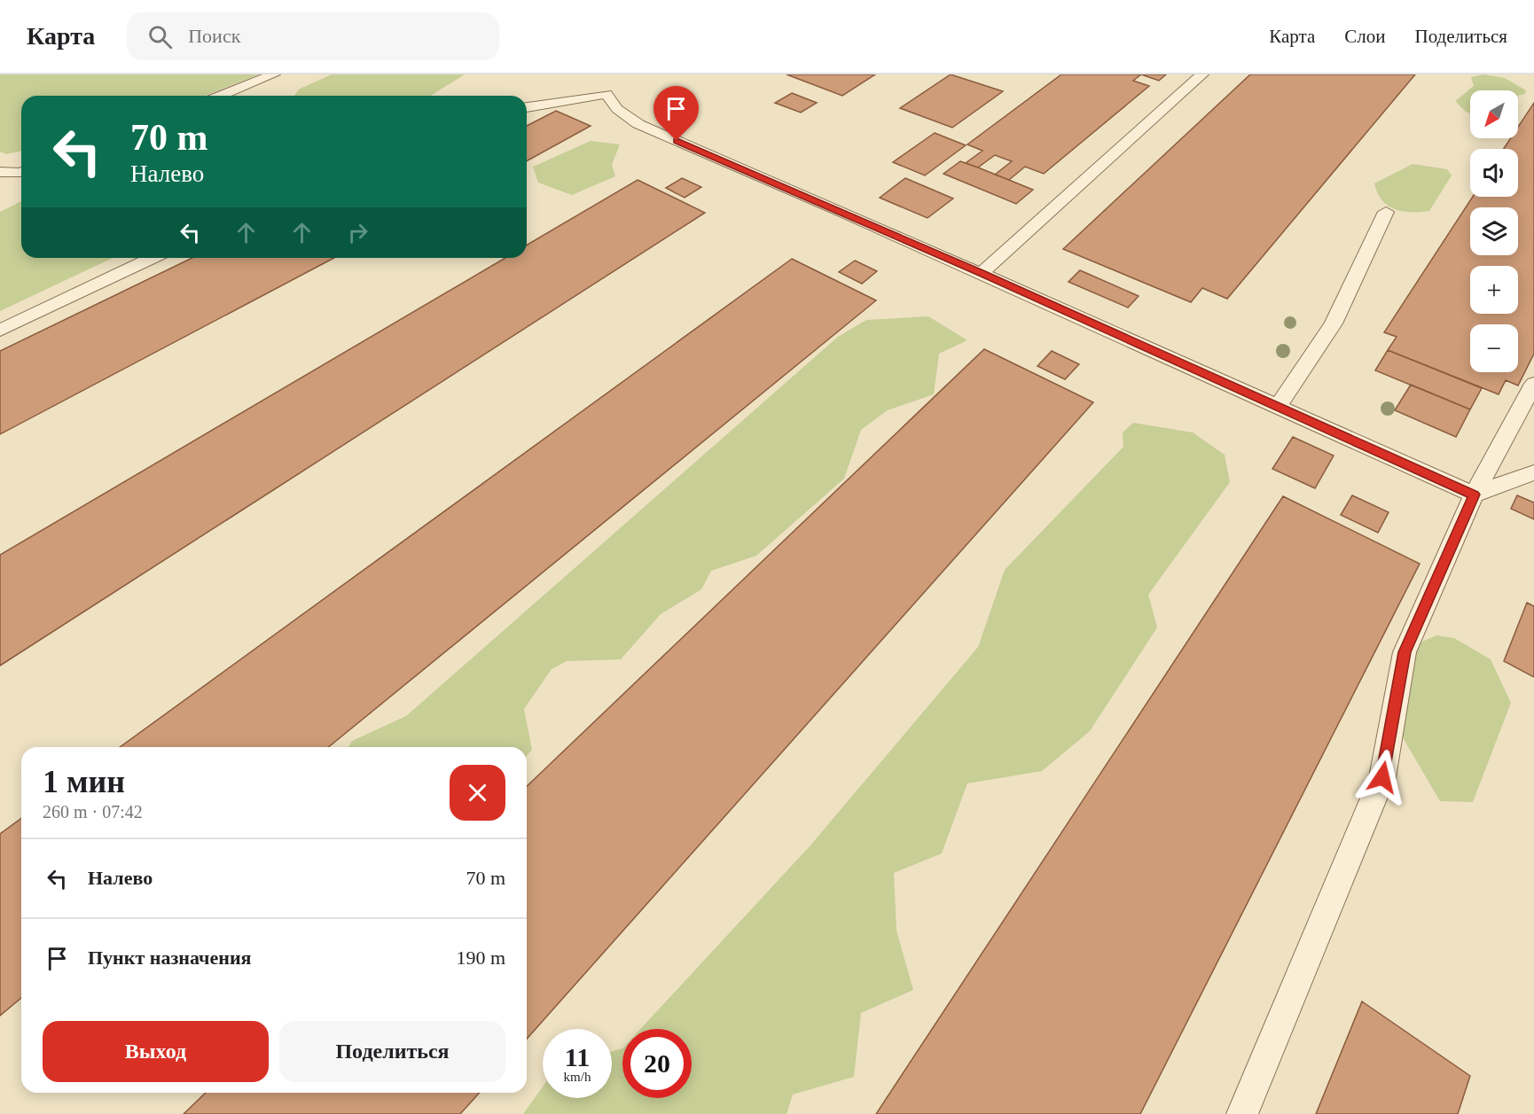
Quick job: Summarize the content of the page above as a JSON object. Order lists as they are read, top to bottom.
{
  "north": "bottom left",
  "page": {
    "header": "Карта",
    "search": "Поиск",
    "nav": ["Карта", "Слои", "Поделиться"],
    "map_buttons": ["+", "−"],
    "turn": ["70 m", "Налево"],
    "heading": ["1 мин", "260 m · 07:42"],
    "list": [
      {
        "name": "Налево",
        "value": "70 m"
      },
      {
        "name": "Пункт назначения",
        "value": "190 m"
      }
    ],
    "buttons": ["Выход", "Поделиться"],
    "speed": "11 km/h",
    "limit": "20"
  }
}
